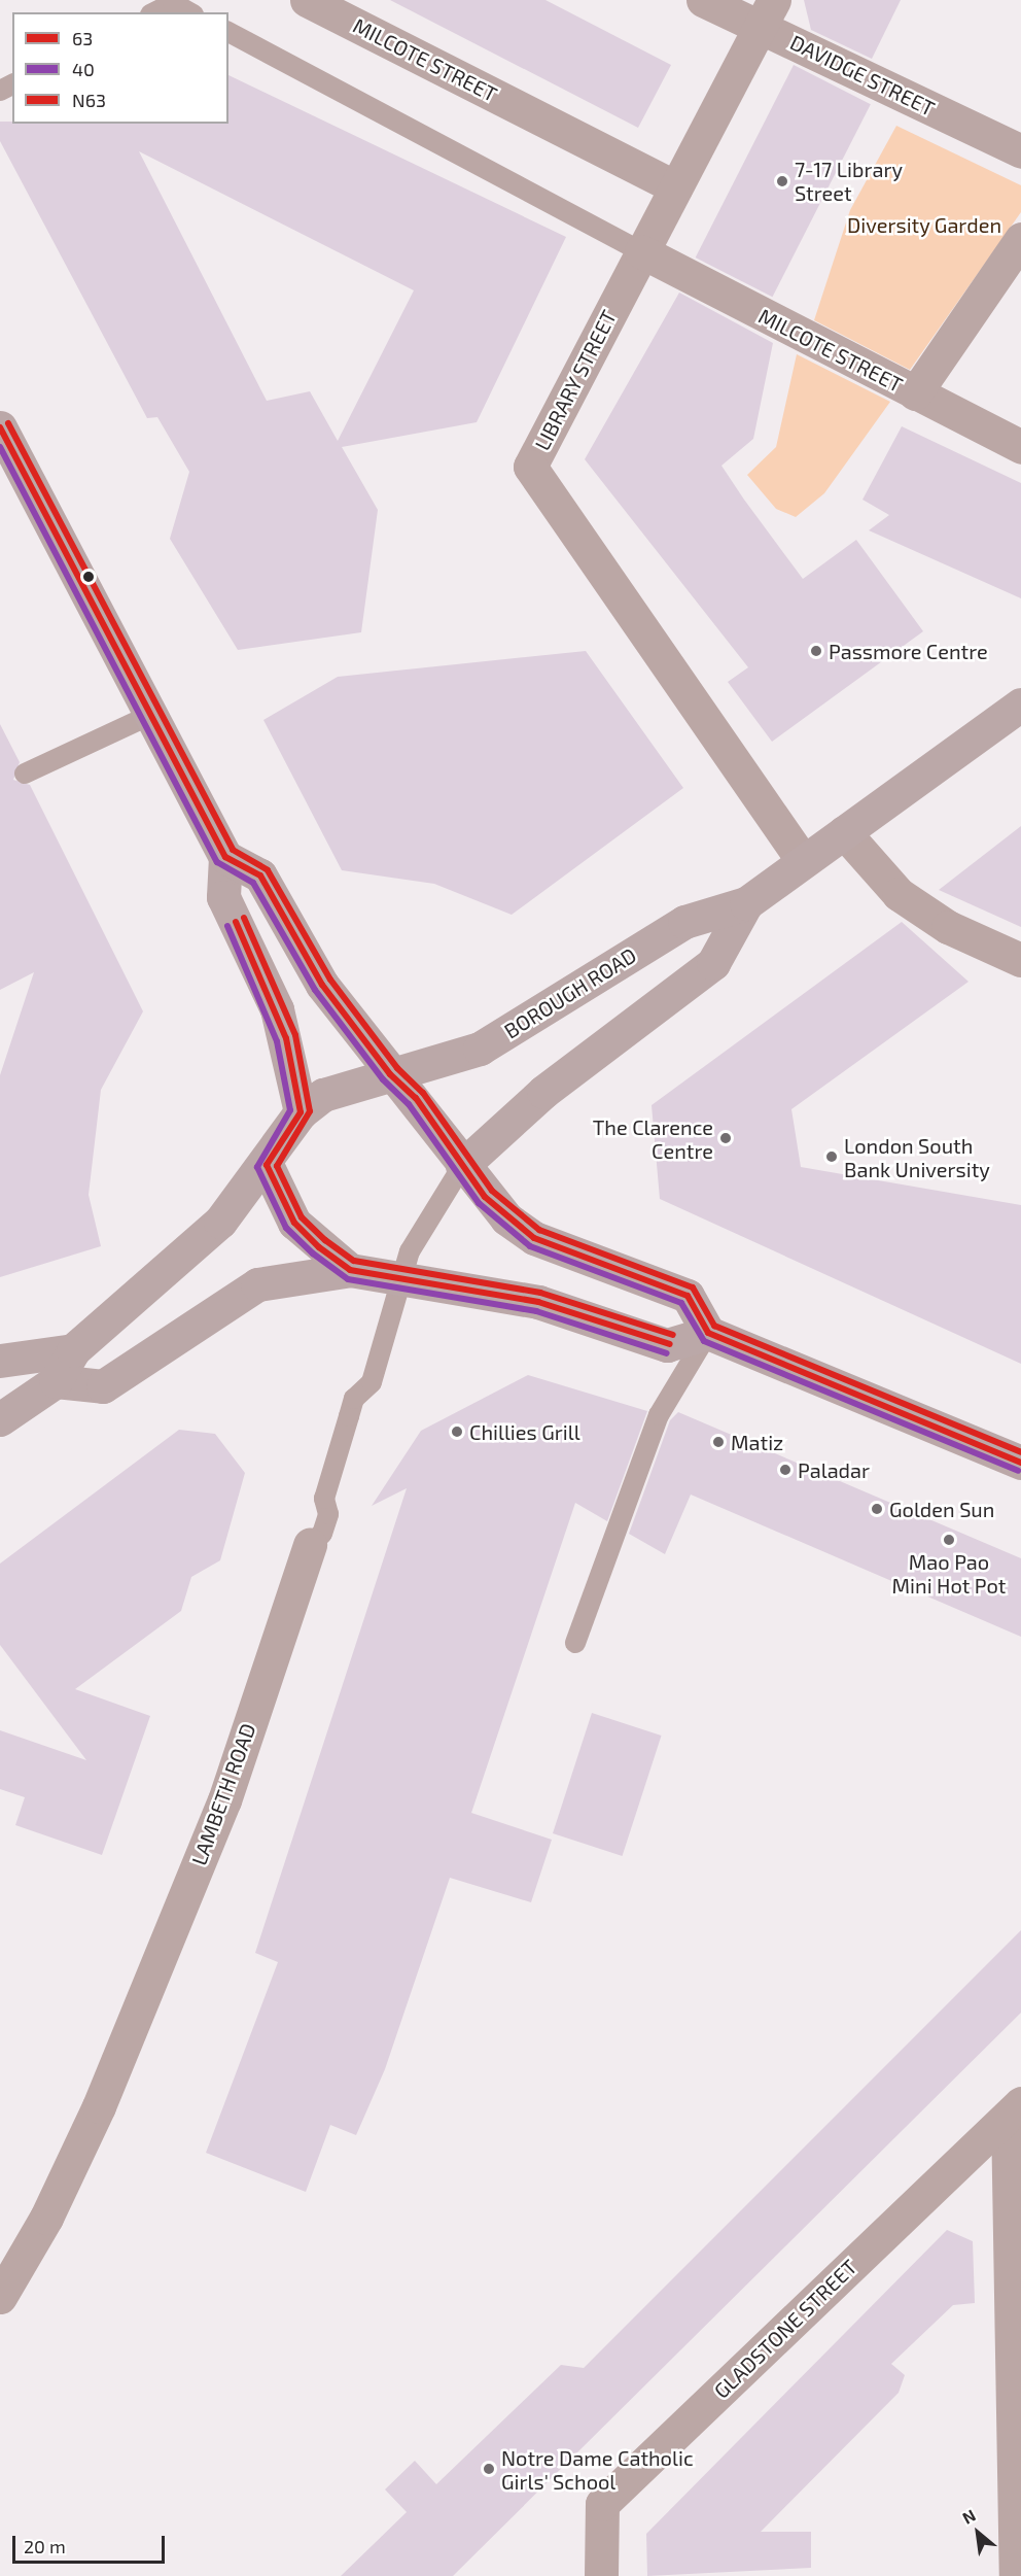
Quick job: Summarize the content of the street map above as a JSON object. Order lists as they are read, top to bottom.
{
  "streets": {
    "main road": ["BOROUGH ROAD"],
    "street": [
      "MILCOTE STREET",
      "DAVIDGE STREET",
      "LIBRARY STREET",
      "LAMBETH ROAD",
      "GLADSTONE STREET"
    ]
  },
  "crossings": [
    ["MILCOTE STREET", "LIBRARY STREET"],
    ["DAVIDGE STREET", "LIBRARY STREET"],
    ["LIBRARY STREET", "BOROUGH ROAD"],
    ["BOROUGH ROAD", "LAMBETH ROAD"]
  ],
  "parks": ["Diversity Garden"],
  "places": [
    "7-17 Library Street",
    "Passmore Centre",
    "The Clarence Centre",
    "London South Bank University",
    "Chillies Grill",
    "Matiz",
    "Paladar",
    "Golden Sun",
    "Mao Pao Mini Hot Pot",
    "Notre Dame Catholic Girls' School"
  ],
  "lines": ["transit line N63", "transit line 63", "transit line 40"],
  "legend": ["63", "40", "N63"],
  "scale_bar": "20 m",
  "north": "top left"
}
